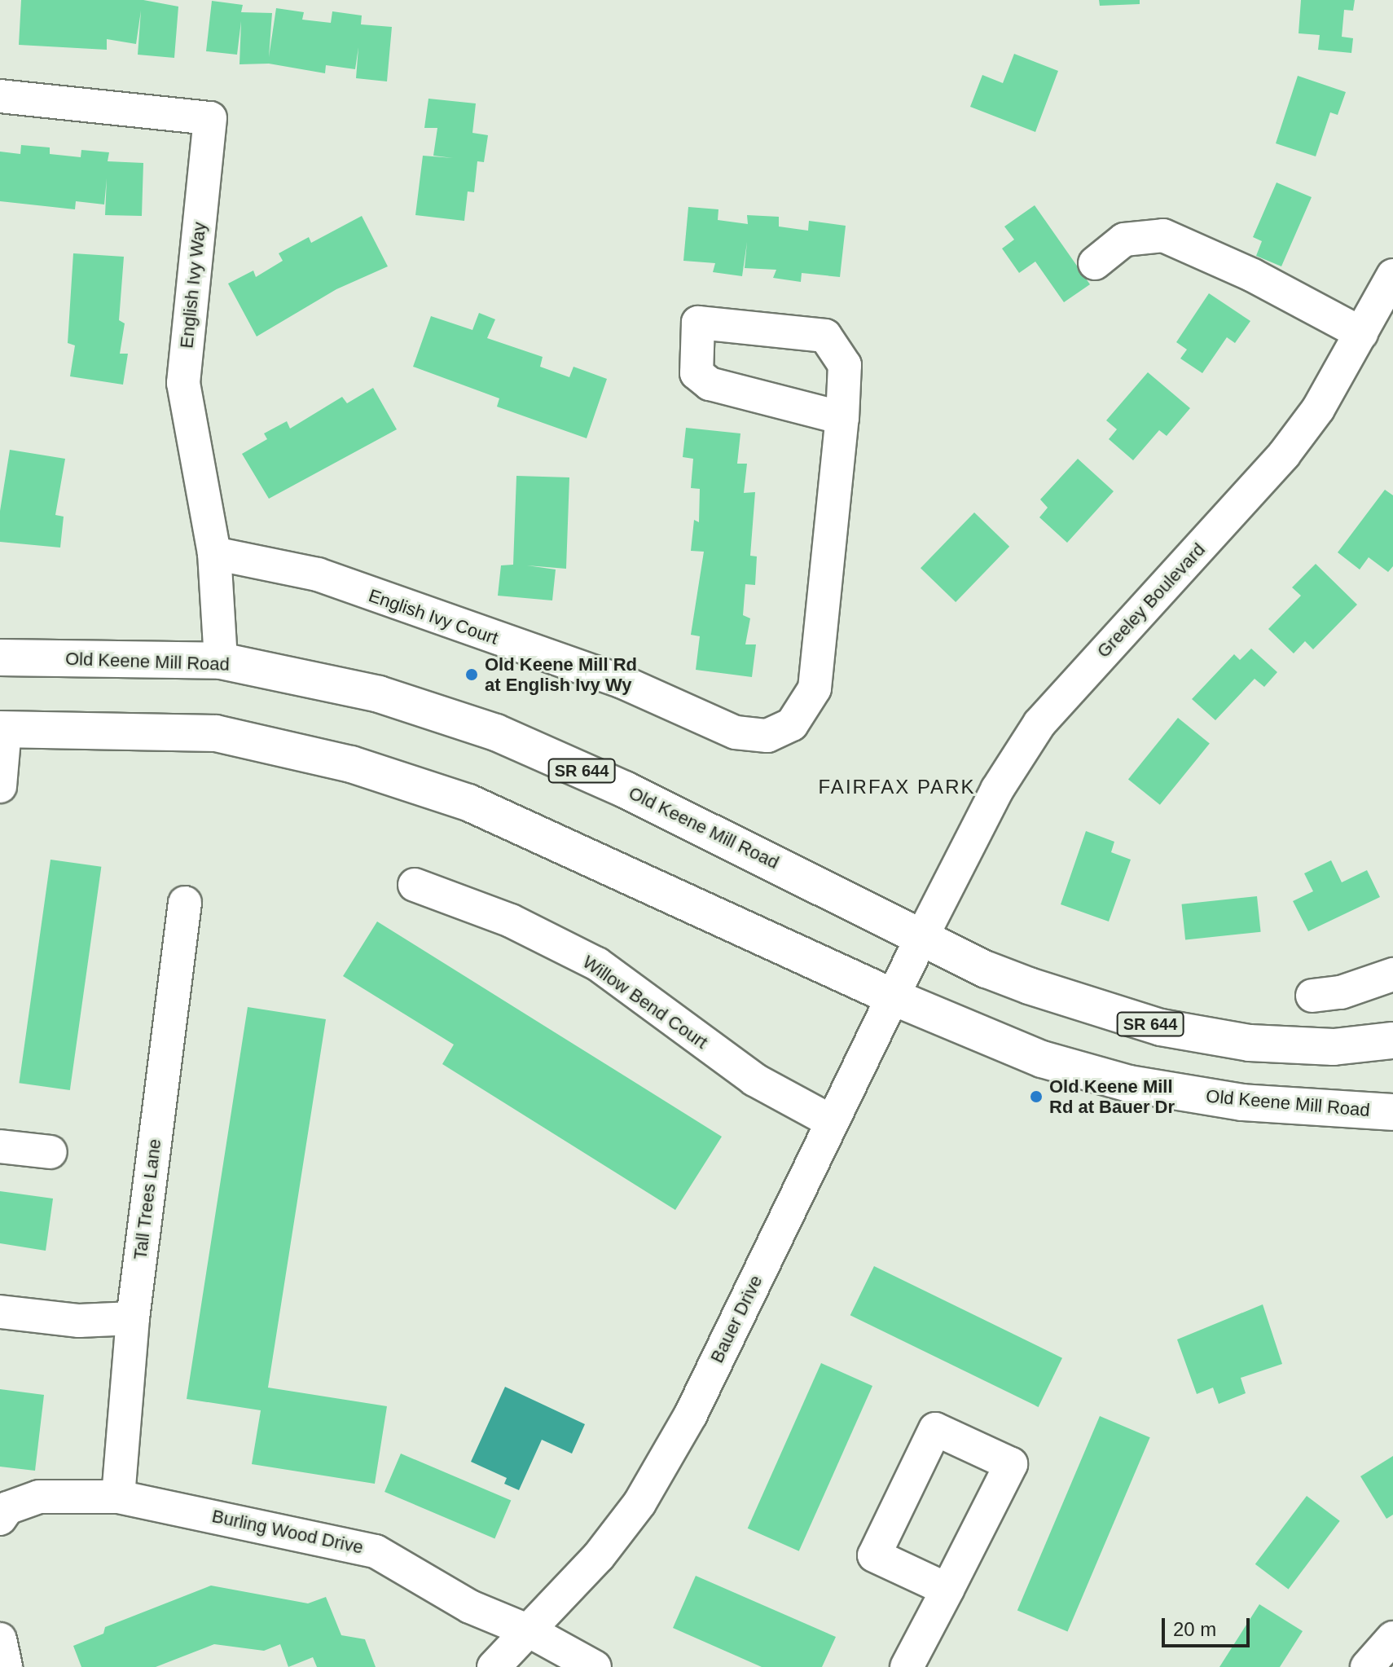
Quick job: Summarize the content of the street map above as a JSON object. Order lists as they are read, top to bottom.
{
  "streets": {
    "main road": ["Old Keene Mill Road", "SR 644"],
    "street": [
      "English Ivy Way",
      "Greeley Boulevard",
      "English Ivy Court",
      "Willow Bend Court",
      "Tall Trees Lane",
      "Bauer Drive",
      "Burling Wood Drive"
    ]
  },
  "crossings": [
    ["English Ivy Way", "English Ivy Court"],
    ["English Ivy Way", "Old Keene Mill Road"],
    ["Greeley Boulevard", "Old Keene Mill Road"],
    ["Greeley Boulevard", "Bauer Drive"],
    ["Old Keene Mill Road", "Bauer Drive"],
    ["Willow Bend Court", "Bauer Drive"],
    ["Tall Trees Lane", "Burling Wood Drive"],
    ["Bauer Drive", "Burling Wood Drive"]
  ],
  "districts": ["FAIRFAX PARK"],
  "places": ["Old Keene Mill Rd at English Ivy Wy", "Old Keene Mill Rd at Bauer Dr"],
  "scale_bar": "20 m"
}
